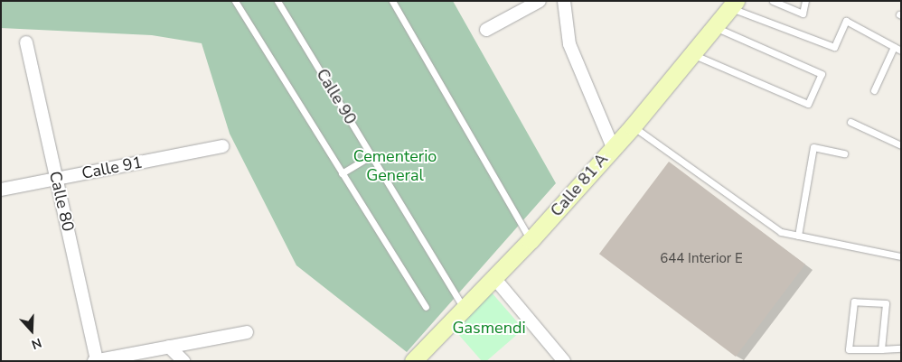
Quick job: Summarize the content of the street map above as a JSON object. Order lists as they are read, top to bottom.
{
  "streets": {
    "street": ["Calle 91", "Calle 81 A", "Calle 80"],
    "lane": ["Calle 90"]
  },
  "crossings": [
    ["Calle 90", "Calle 81 A"],
    ["Calle 91", "Calle 80"]
  ],
  "parks": ["Cementerio General", "Gasmendi"],
  "house_numbers": ["644 Interior E"],
  "north": "bottom"
}
